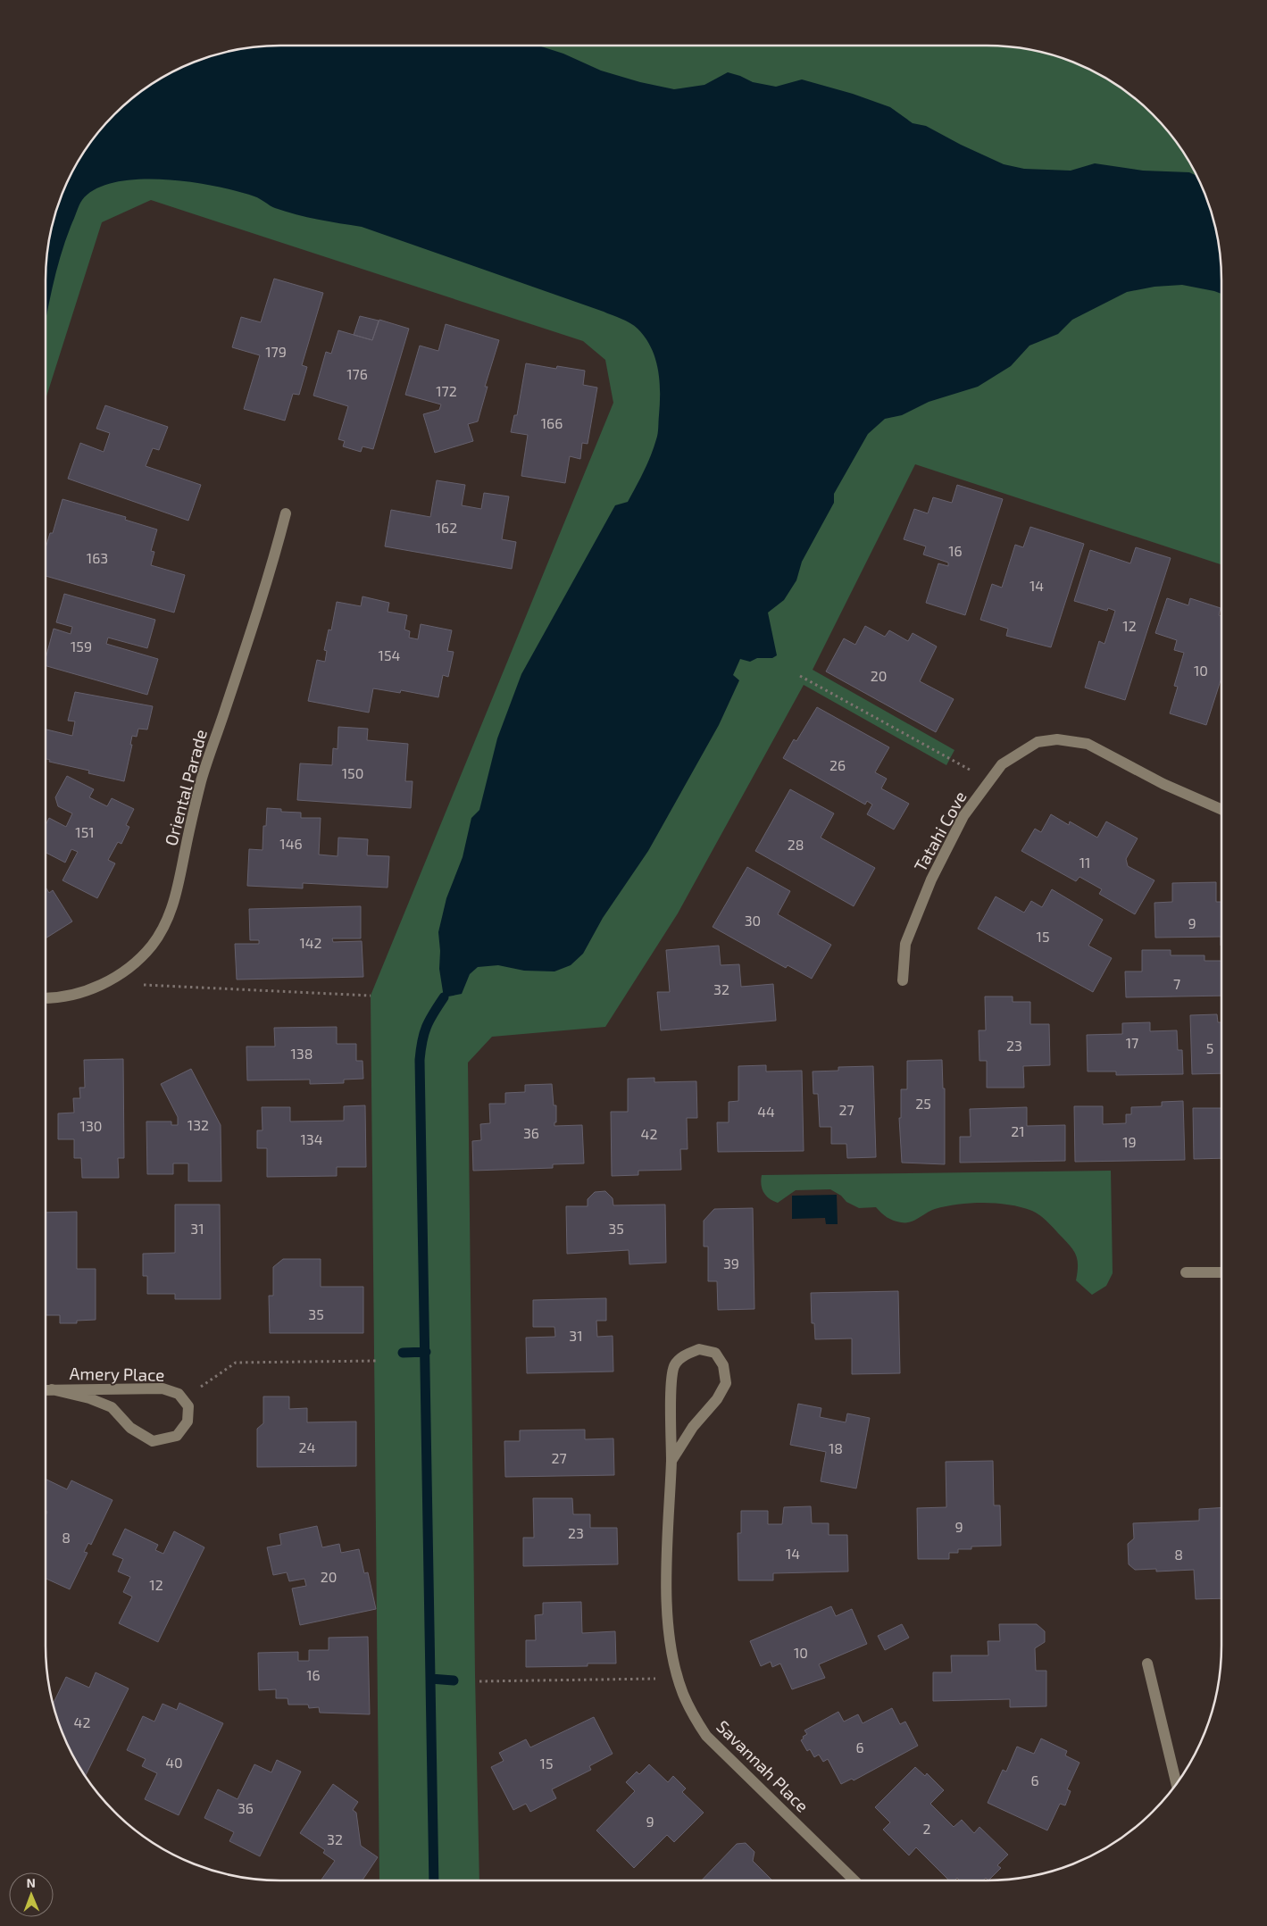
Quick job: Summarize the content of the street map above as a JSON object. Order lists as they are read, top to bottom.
{
  "streets": {
    "street": [
      "Oriental Parade",
      "Tatahi Cove",
      "Amery Place",
      "Savannah Place"
    ]
  },
  "house_numbers": [
    "179",
    "176",
    "172",
    "166",
    "162",
    "16",
    "163",
    "14",
    "12",
    "159",
    "154",
    "10",
    "20",
    "26",
    "150",
    "151",
    "146",
    "28",
    "11",
    "30",
    "9",
    "15",
    "142",
    "7",
    "32",
    "17",
    "23",
    "5",
    "138",
    "25",
    "27",
    "44",
    "132",
    "130",
    "21",
    "36",
    "42",
    "134",
    "19",
    "31",
    "35",
    "39",
    "35",
    "31",
    "24",
    "18",
    "27",
    "9",
    "23",
    "8",
    "14",
    "8",
    "20",
    "12",
    "10",
    "16",
    "42",
    "6",
    "40",
    "15",
    "6",
    "36",
    "9",
    "2",
    "32"
  ],
  "north": "top"
}
